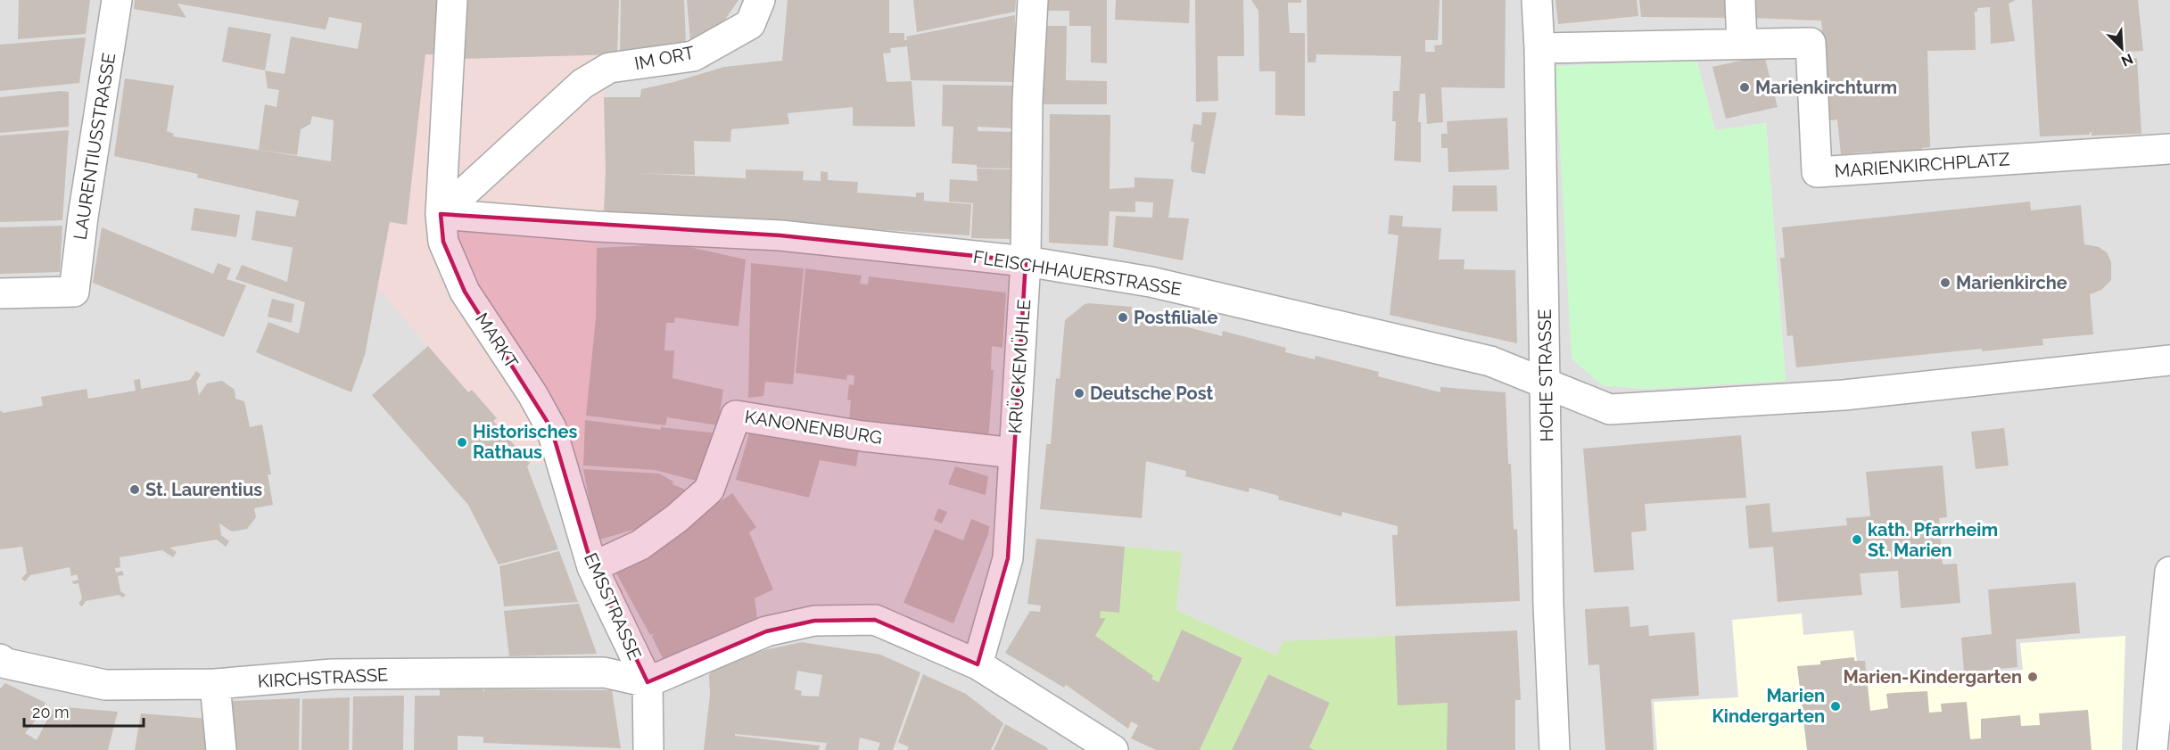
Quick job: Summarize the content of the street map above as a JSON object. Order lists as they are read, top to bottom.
{
  "streets": {
    "street": [
      "IM ORT",
      "LAURENTIUSSTRASSE",
      "MARIENKIRCHPLATZ",
      "FLEISCHHAUERSTRASSE",
      "MARKT",
      "KRÜCKEMÜHLE",
      "HOHE STRASSE",
      "KANONENBURG",
      "EMSSTRASSE",
      "KIRCHSTRASSE"
    ]
  },
  "crossings": [
    ["IM ORT", "FLEISCHHAUERSTRASSE"],
    ["IM ORT", "MARKT"],
    ["MARIENKIRCHPLATZ", "HOHE STRASSE"],
    ["FLEISCHHAUERSTRASSE", "MARKT"],
    ["FLEISCHHAUERSTRASSE", "KRÜCKEMÜHLE"],
    ["FLEISCHHAUERSTRASSE", "HOHE STRASSE"],
    ["MARKT", "EMSSTRASSE"],
    ["KRÜCKEMÜHLE", "KANONENBURG"],
    ["KANONENBURG", "EMSSTRASSE"],
    ["EMSSTRASSE", "KIRCHSTRASSE"]
  ],
  "places": [
    "Marienkirchturm",
    "Marienkirche",
    "Postfiliale",
    "Deutsche Post",
    "Historisches Rathaus",
    "St. Laurentius",
    "kath. Pfarrheim St. Marien",
    "Marien-Kindergarten",
    "Marien Kindergarten"
  ],
  "scale_bar": "20 m",
  "north": "bottom right"
}
